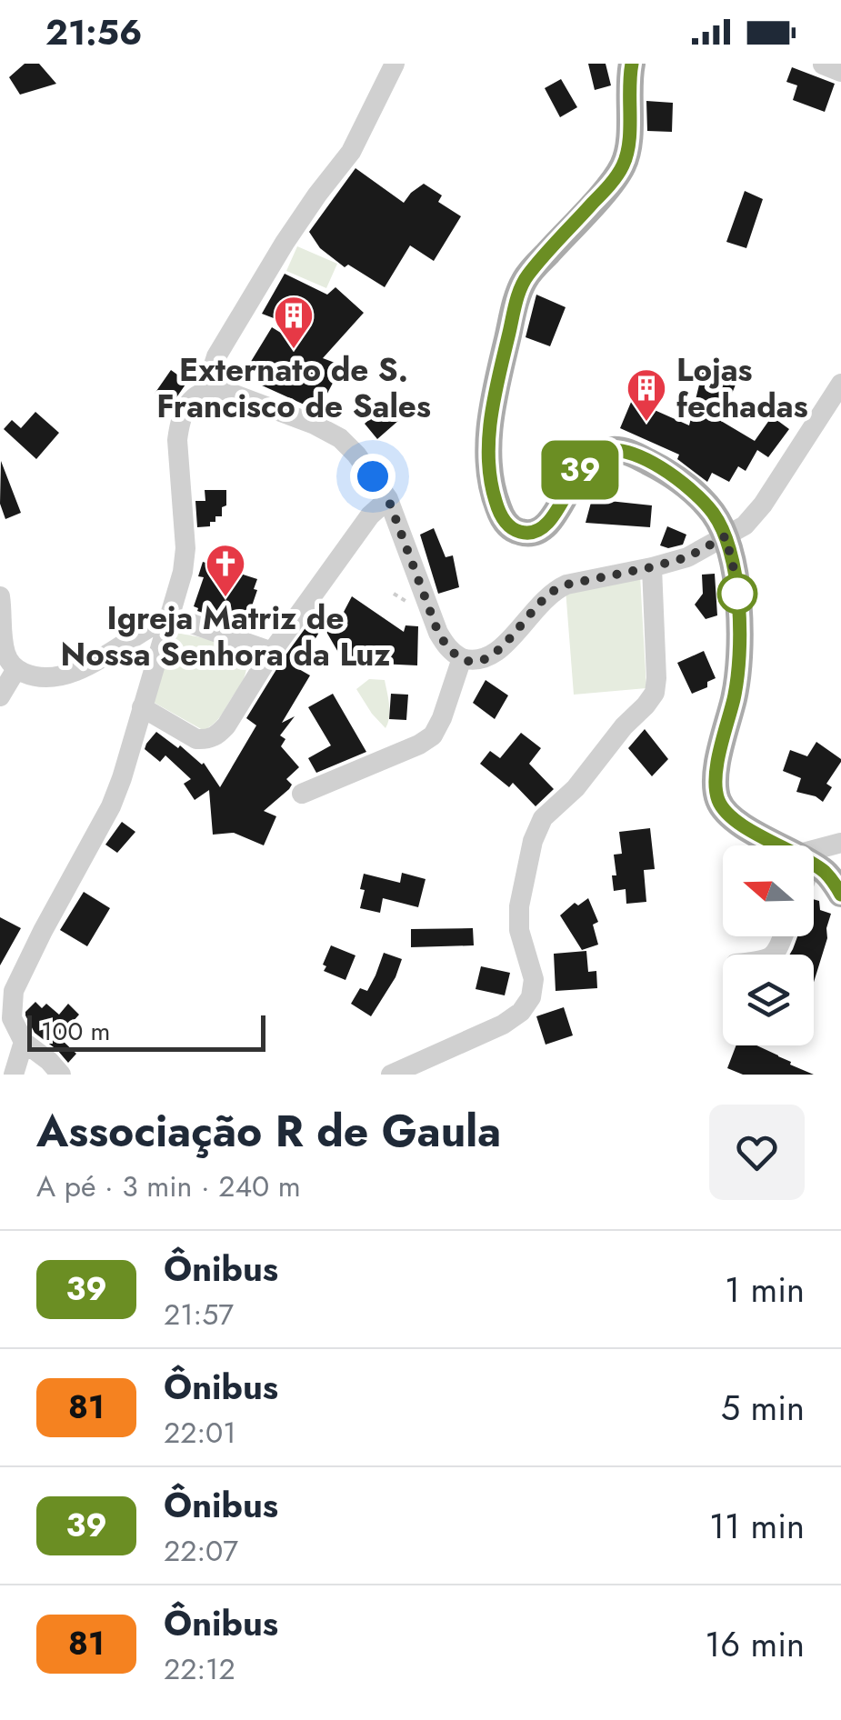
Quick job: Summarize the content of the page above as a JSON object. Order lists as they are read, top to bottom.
{
  "places": {
    "building": ["Externato de S. Francisco de Sales", "Lojas fechadas"],
    "church": ["Igreja Matriz de Nossa Senhora da Luz"]
  },
  "lines": ["bus line 39"],
  "scale_bar": "100 m",
  "north": "left",
  "page": {
    "status": "21:56",
    "on_map": "39",
    "scale": "100 m",
    "heading": ["Associação R de Gaula", "A pé · 3 min · 240 m"],
    "list": [
      {
        "mark": "39",
        "name": "Ônibus",
        "note": "21:57",
        "value": "1 min"
      },
      {
        "mark": "81",
        "name": "Ônibus",
        "note": "22:01",
        "value": "5 min"
      },
      {
        "mark": "39",
        "name": "Ônibus",
        "note": "22:07",
        "value": "11 min"
      },
      {
        "mark": "81",
        "name": "Ônibus",
        "note": "22:12",
        "value": "16 min"
      }
    ]
  }
}
